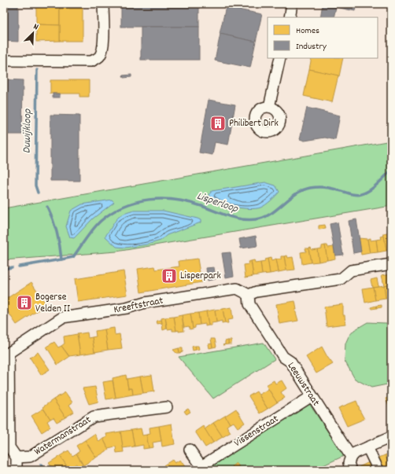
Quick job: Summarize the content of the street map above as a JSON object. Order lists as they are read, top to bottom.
{
  "streets": {
    "street": [
      "Kreeftstraat",
      "Leeuwstraat",
      "Vissenstraat",
      "Watermanstraat"
    ]
  },
  "crossings": [
    ["Kreeftstraat", "Leeuwstraat"],
    ["Kreeftstraat", "Watermanstraat"],
    ["Leeuwstraat", "Vissenstraat"]
  ],
  "water": ["Duwijkloop", "Lisperloop"],
  "places": {
    "building": ["Philibert Dirk", "Lisperpark", "Bogerse Velden II"]
  },
  "legend": ["Homes", "Industry"],
  "north": "top right"
}
